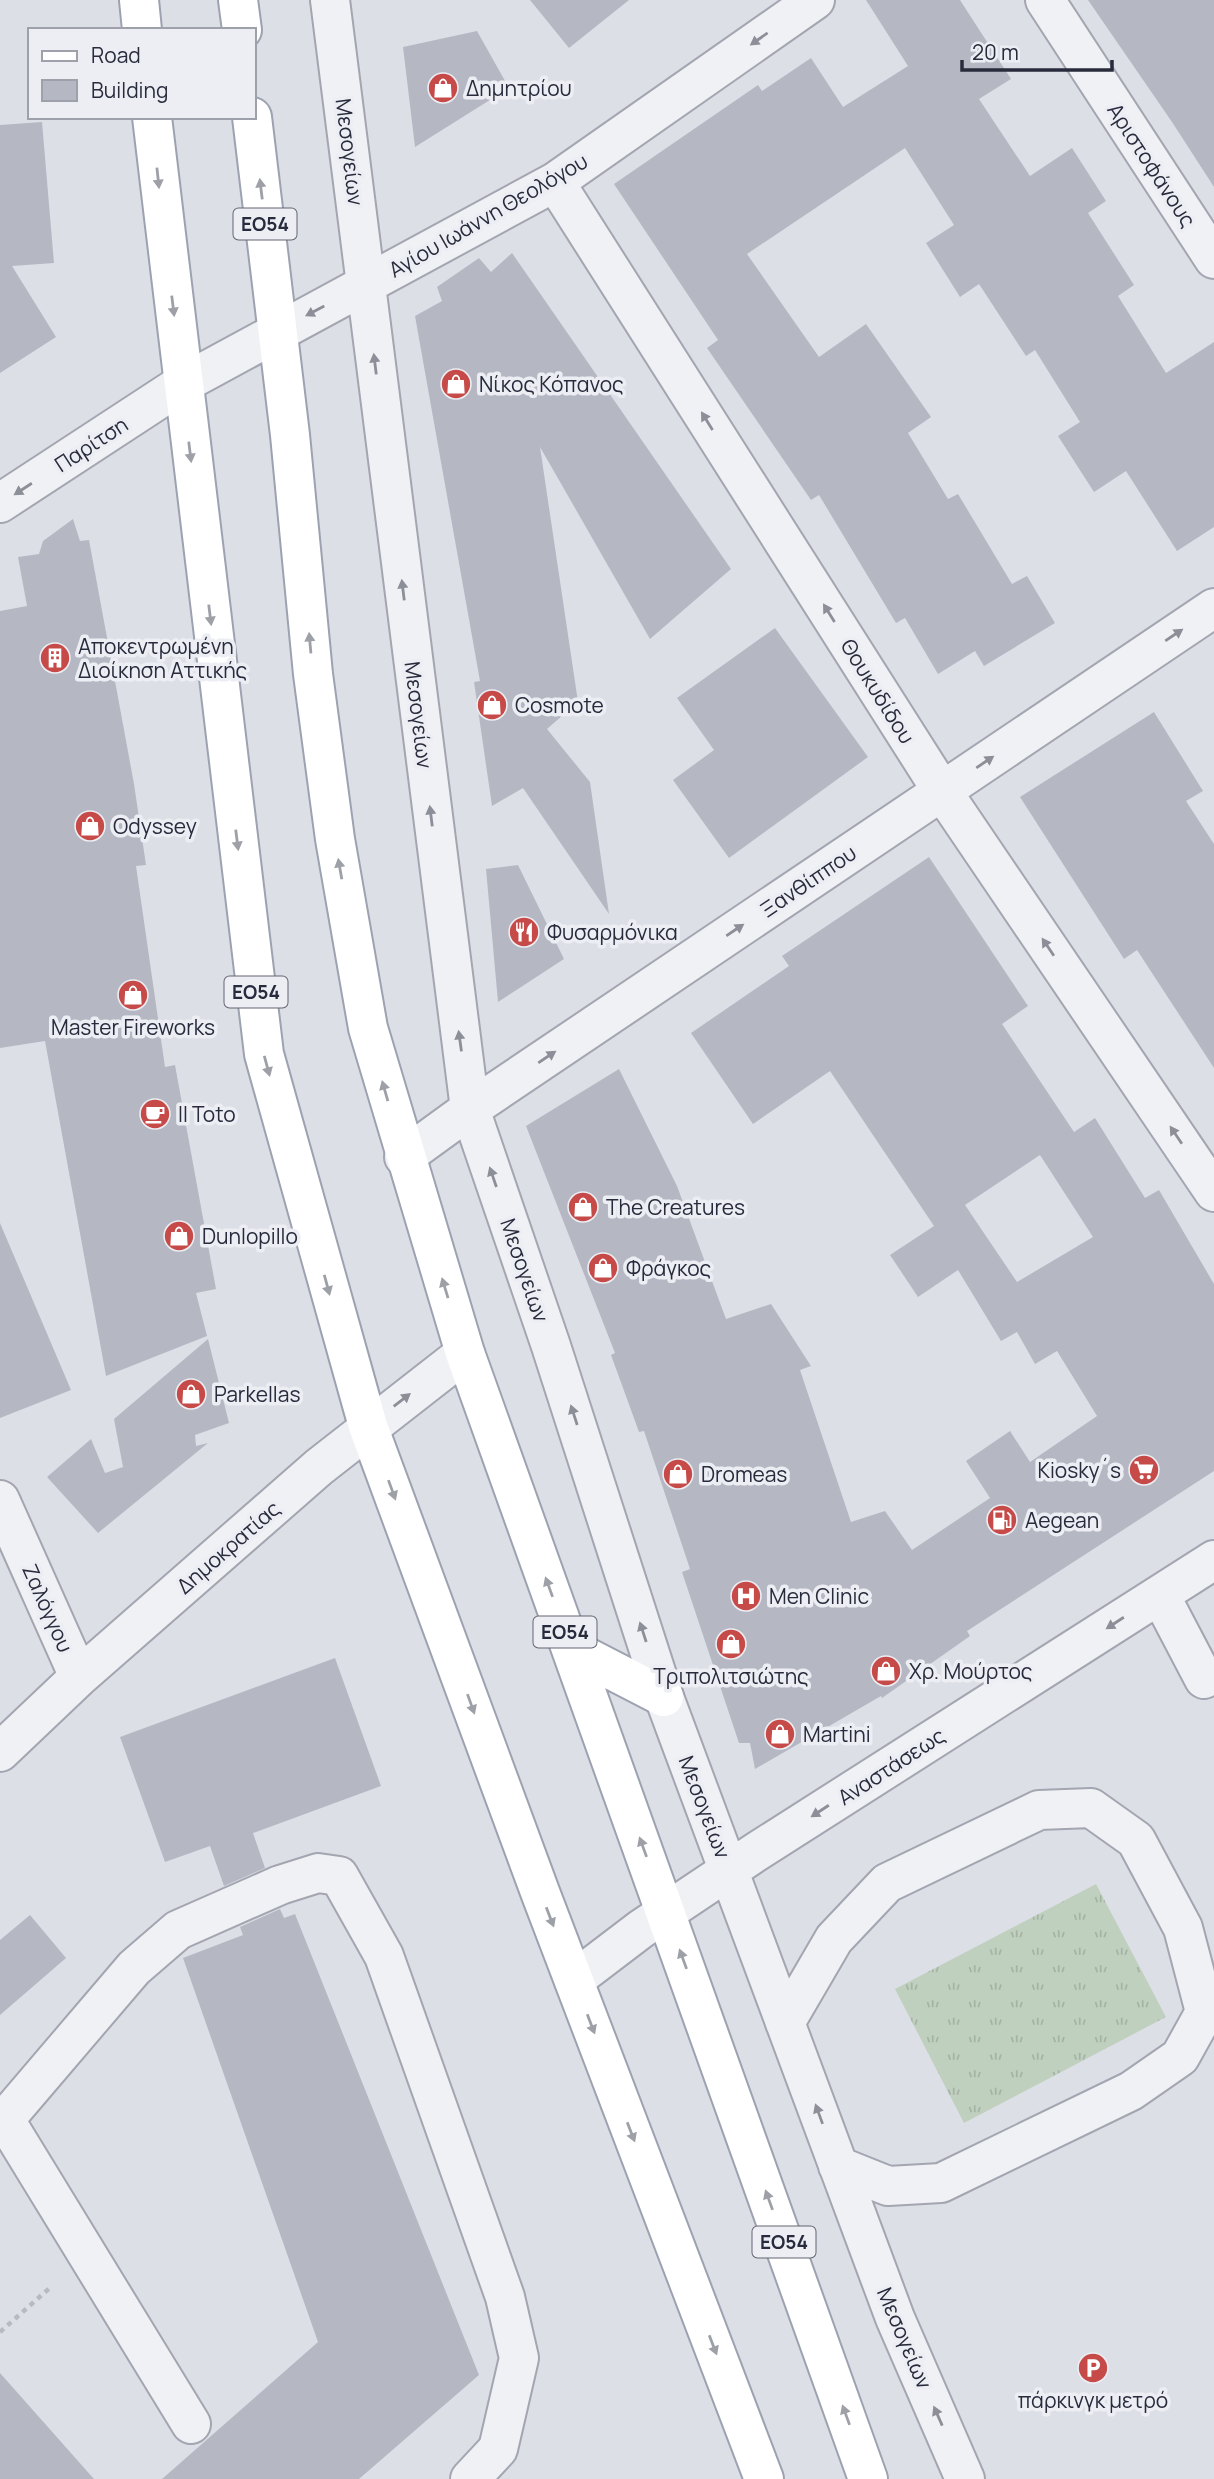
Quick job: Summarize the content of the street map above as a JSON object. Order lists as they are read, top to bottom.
{
  "streets": {
    "main road": ["ΕΟ54"],
    "street": [
      "Μεσογείων",
      "Αριστοφάνους",
      "Αγίου Ιωάννη Θεολόγου",
      "Παρίτση",
      "Θουκυδίδου",
      "Ξανθίππου",
      "Δημοκρατίας",
      "Ζαλόγγου",
      "Αναστάσεως"
    ]
  },
  "crossings": [
    ["Μεσογείων", "Αγίου Ιωάννη Θεολόγου"],
    ["Μεσογείων", "Ξανθίππου"],
    ["Μεσογείων", "Αναστάσεως"],
    ["Αγίου Ιωάννη Θεολόγου", "ΕΟ54"],
    ["Αγίου Ιωάννη Θεολόγου", "Παρίτση"],
    ["Αγίου Ιωάννη Θεολόγου", "Θουκυδίδου"],
    ["ΕΟ54", "Παρίτση"],
    ["ΕΟ54", "Ξανθίππου"],
    ["ΕΟ54", "Δημοκρατίας"],
    ["ΕΟ54", "Αναστάσεως"],
    ["Θουκυδίδου", "Ξανθίππου"],
    ["Δημοκρατίας", "Ζαλόγγου"]
  ],
  "one_way": [
    "Μεσογείων",
    "Αγίου Ιωάννη Θεολόγου",
    "Παρίτση",
    "Θουκυδίδου",
    "Ξανθίππου",
    "Αναστάσεως"
  ],
  "places": {
    "shop": [
      "Δημητρίου",
      "Νίκος Κόπανος",
      "Cosmote",
      "Odyssey",
      "Master Fireworks",
      "The Creatures",
      "Dunlopillo",
      "Φράγκος",
      "Parkellas",
      "Dromeas",
      "Τριπολιτσιώτης",
      "Χρ. Μούρτος",
      "Martini"
    ],
    "building": ["Αποκεντρωμένη Διοίκηση Αττικής"],
    "restaurant": ["Φυσαρμόνικα"],
    "cafe": ["Il Toto"],
    "supermarket": ["Kiosky´s"],
    "fuel station": ["Aegean"],
    "hospital": ["Men Clinic"],
    "parking": ["πάρκινγκ μετρό"]
  },
  "legend": ["Road", "Building"],
  "scale_bar": "20 m"
}
